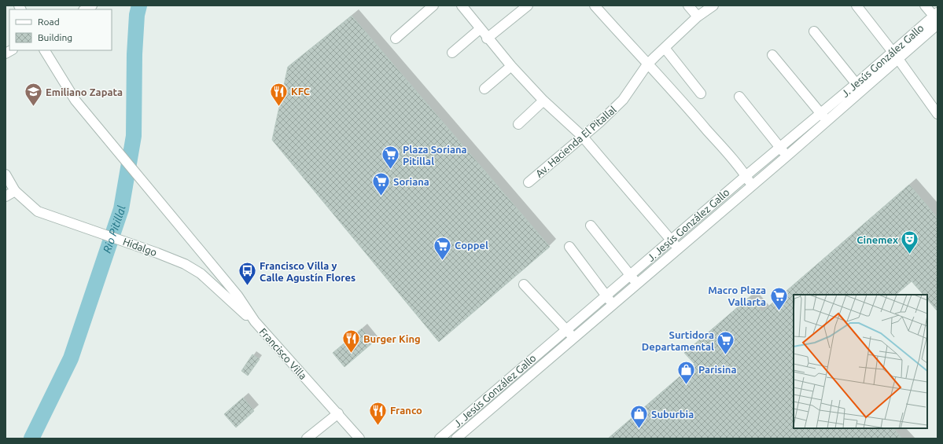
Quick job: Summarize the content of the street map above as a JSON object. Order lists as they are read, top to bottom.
{
  "streets": {
    "street": [
      "J. Jesús González Gallo",
      "Av. Hacienda El Pitallal",
      "Hidalgo",
      "Francisco Villa"
    ]
  },
  "crossings": [
    ["Hidalgo", "Francisco Villa"]
  ],
  "water": ["Rio Pitillal"],
  "places": {
    "restaurant": ["KFC", "Burger King", "Franco"],
    "school or university": ["Emiliano Zapata"],
    "supermarket": [
      "Plaza Soriana Pitillal",
      "Soriana",
      "Coppel",
      "Macro Plaza Vallarta",
      "Surtidora Departamental"
    ],
    "theatre": ["Cinemex"],
    "bus stop": ["Francisco Villa y Calle Agustín Flores"],
    "shop": ["Parisina", "Suburbia"]
  },
  "legend": ["Road", "Building"]
}
